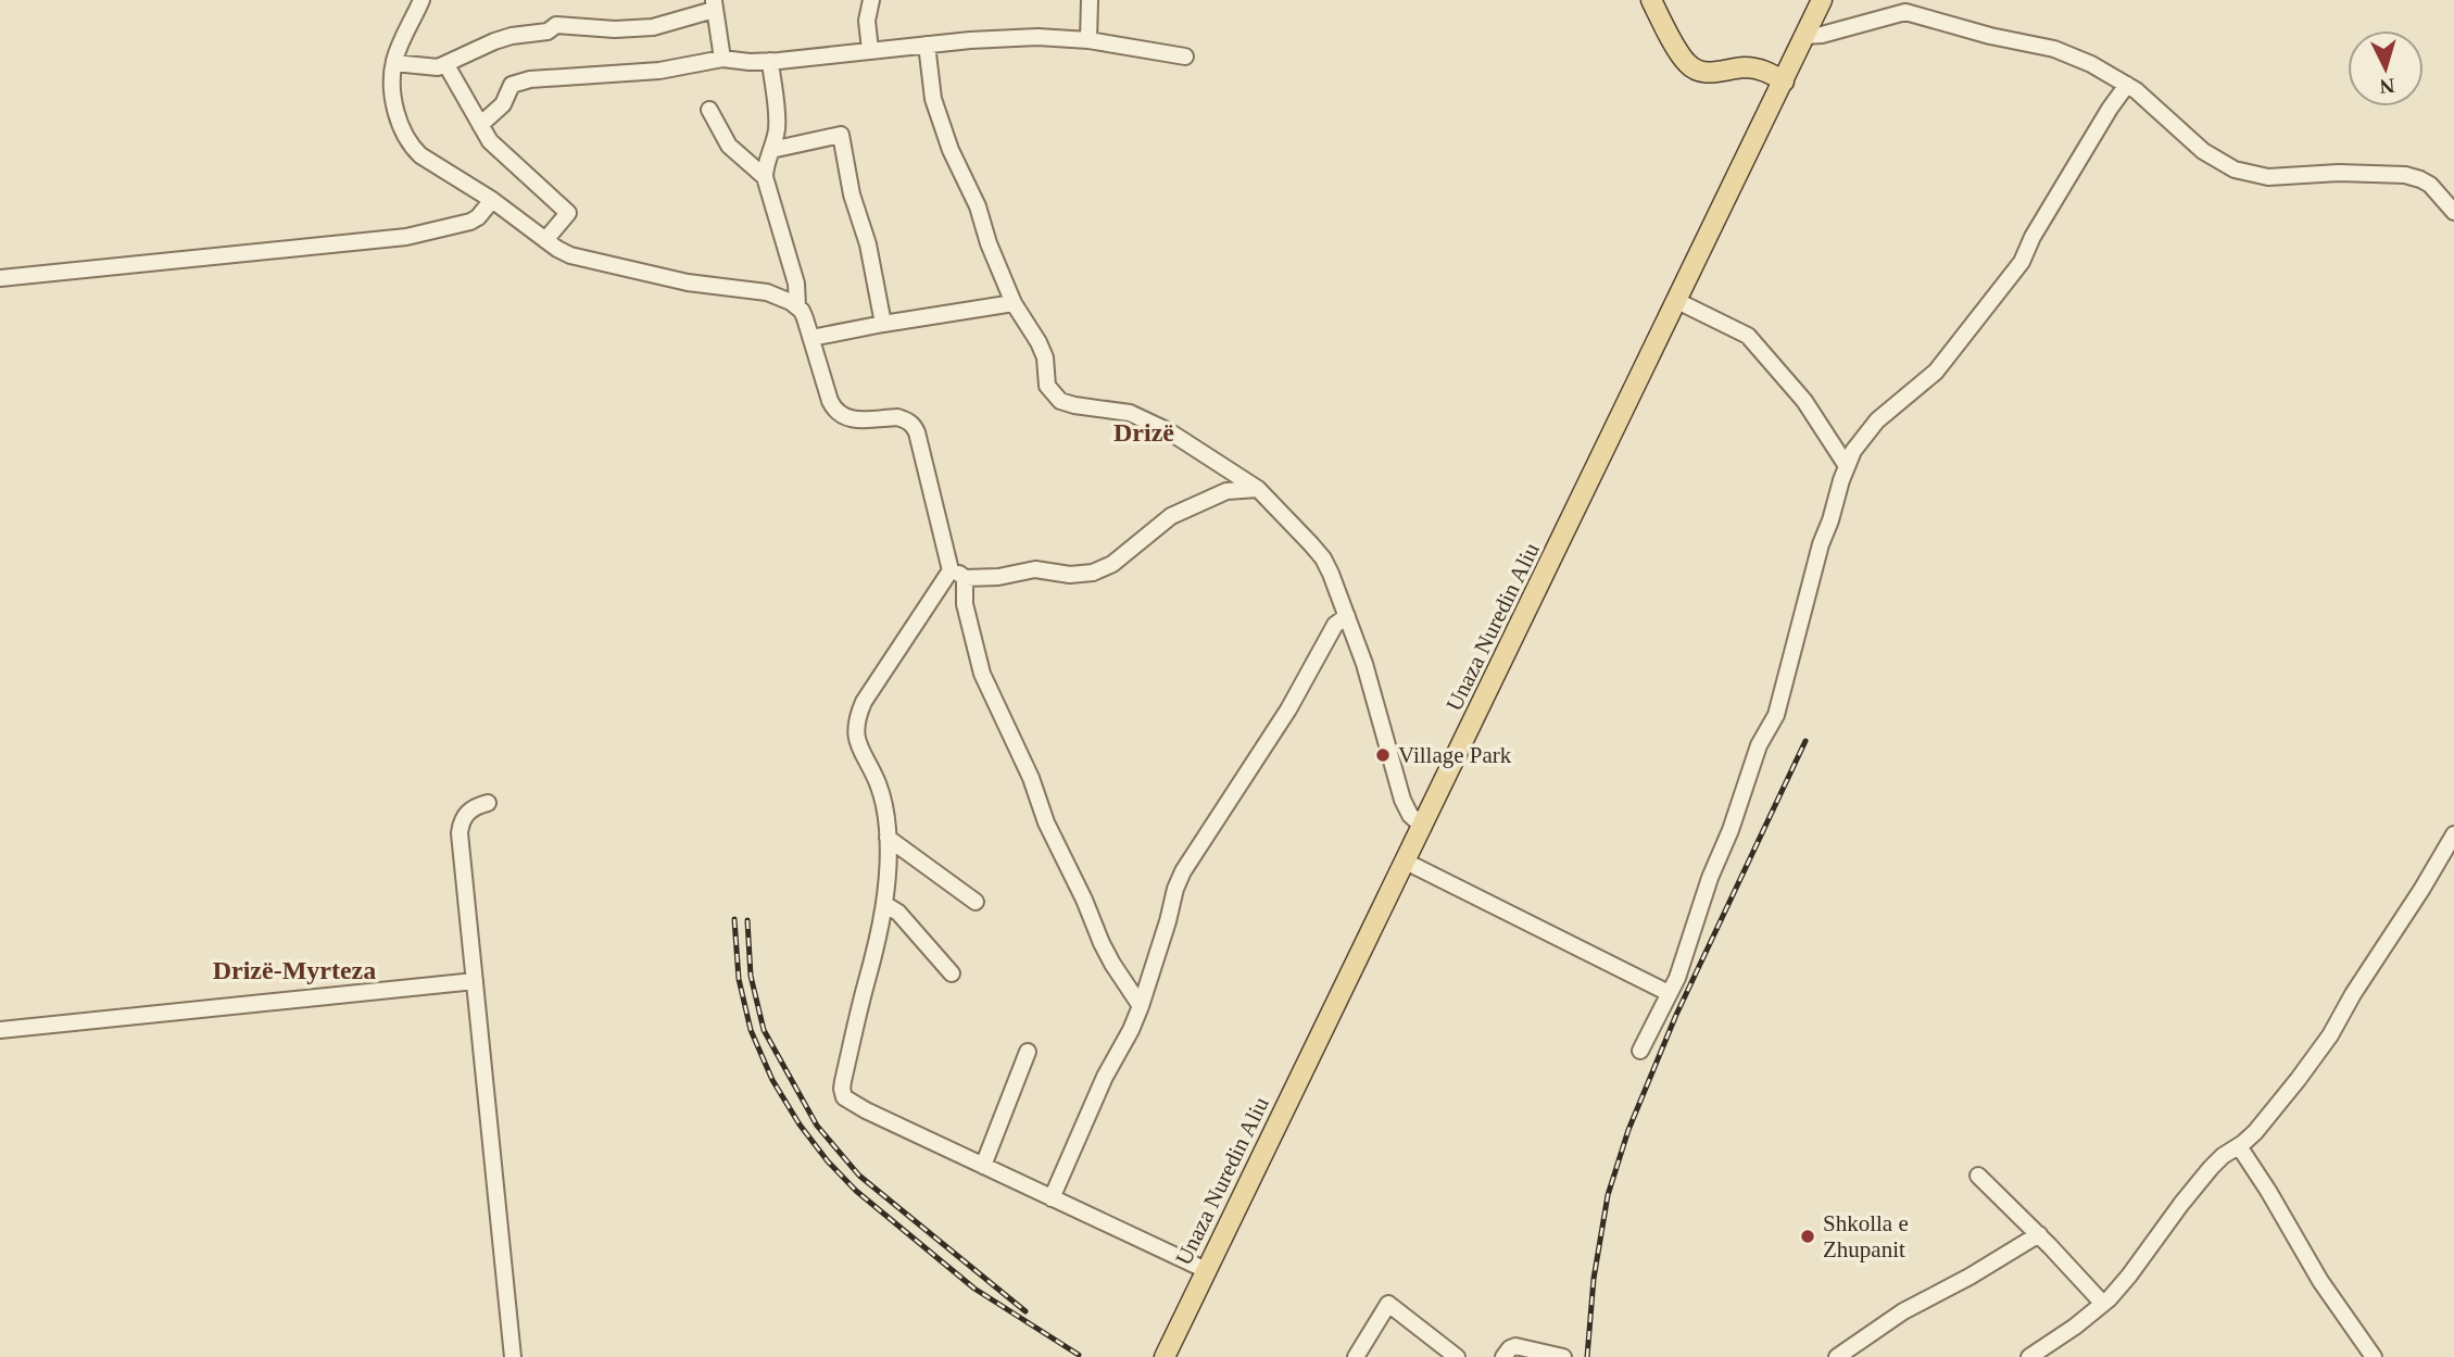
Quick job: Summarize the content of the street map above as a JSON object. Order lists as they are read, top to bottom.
{
  "streets": {
    "main road": ["Unaza Nuredin Aliu"]
  },
  "districts": ["Drizë", "Drizë-Myrteza"],
  "places": ["Village Park", "Shkolla e Zhupanit"],
  "north": "bottom"
}
